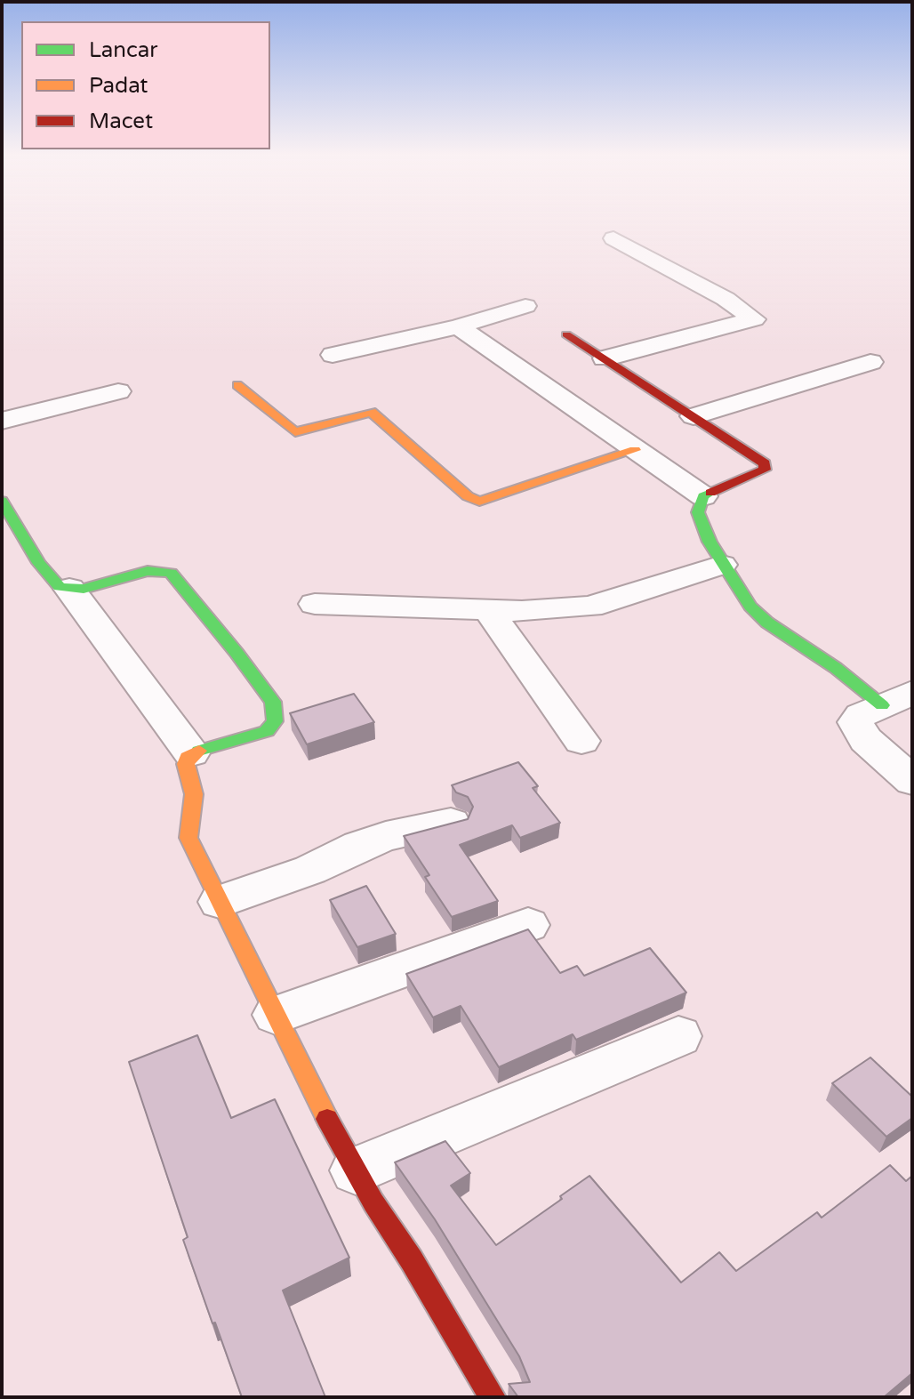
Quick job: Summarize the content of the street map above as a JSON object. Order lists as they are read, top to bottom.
{
  "legend": ["Lancar", "Padat", "Macet"]
}
